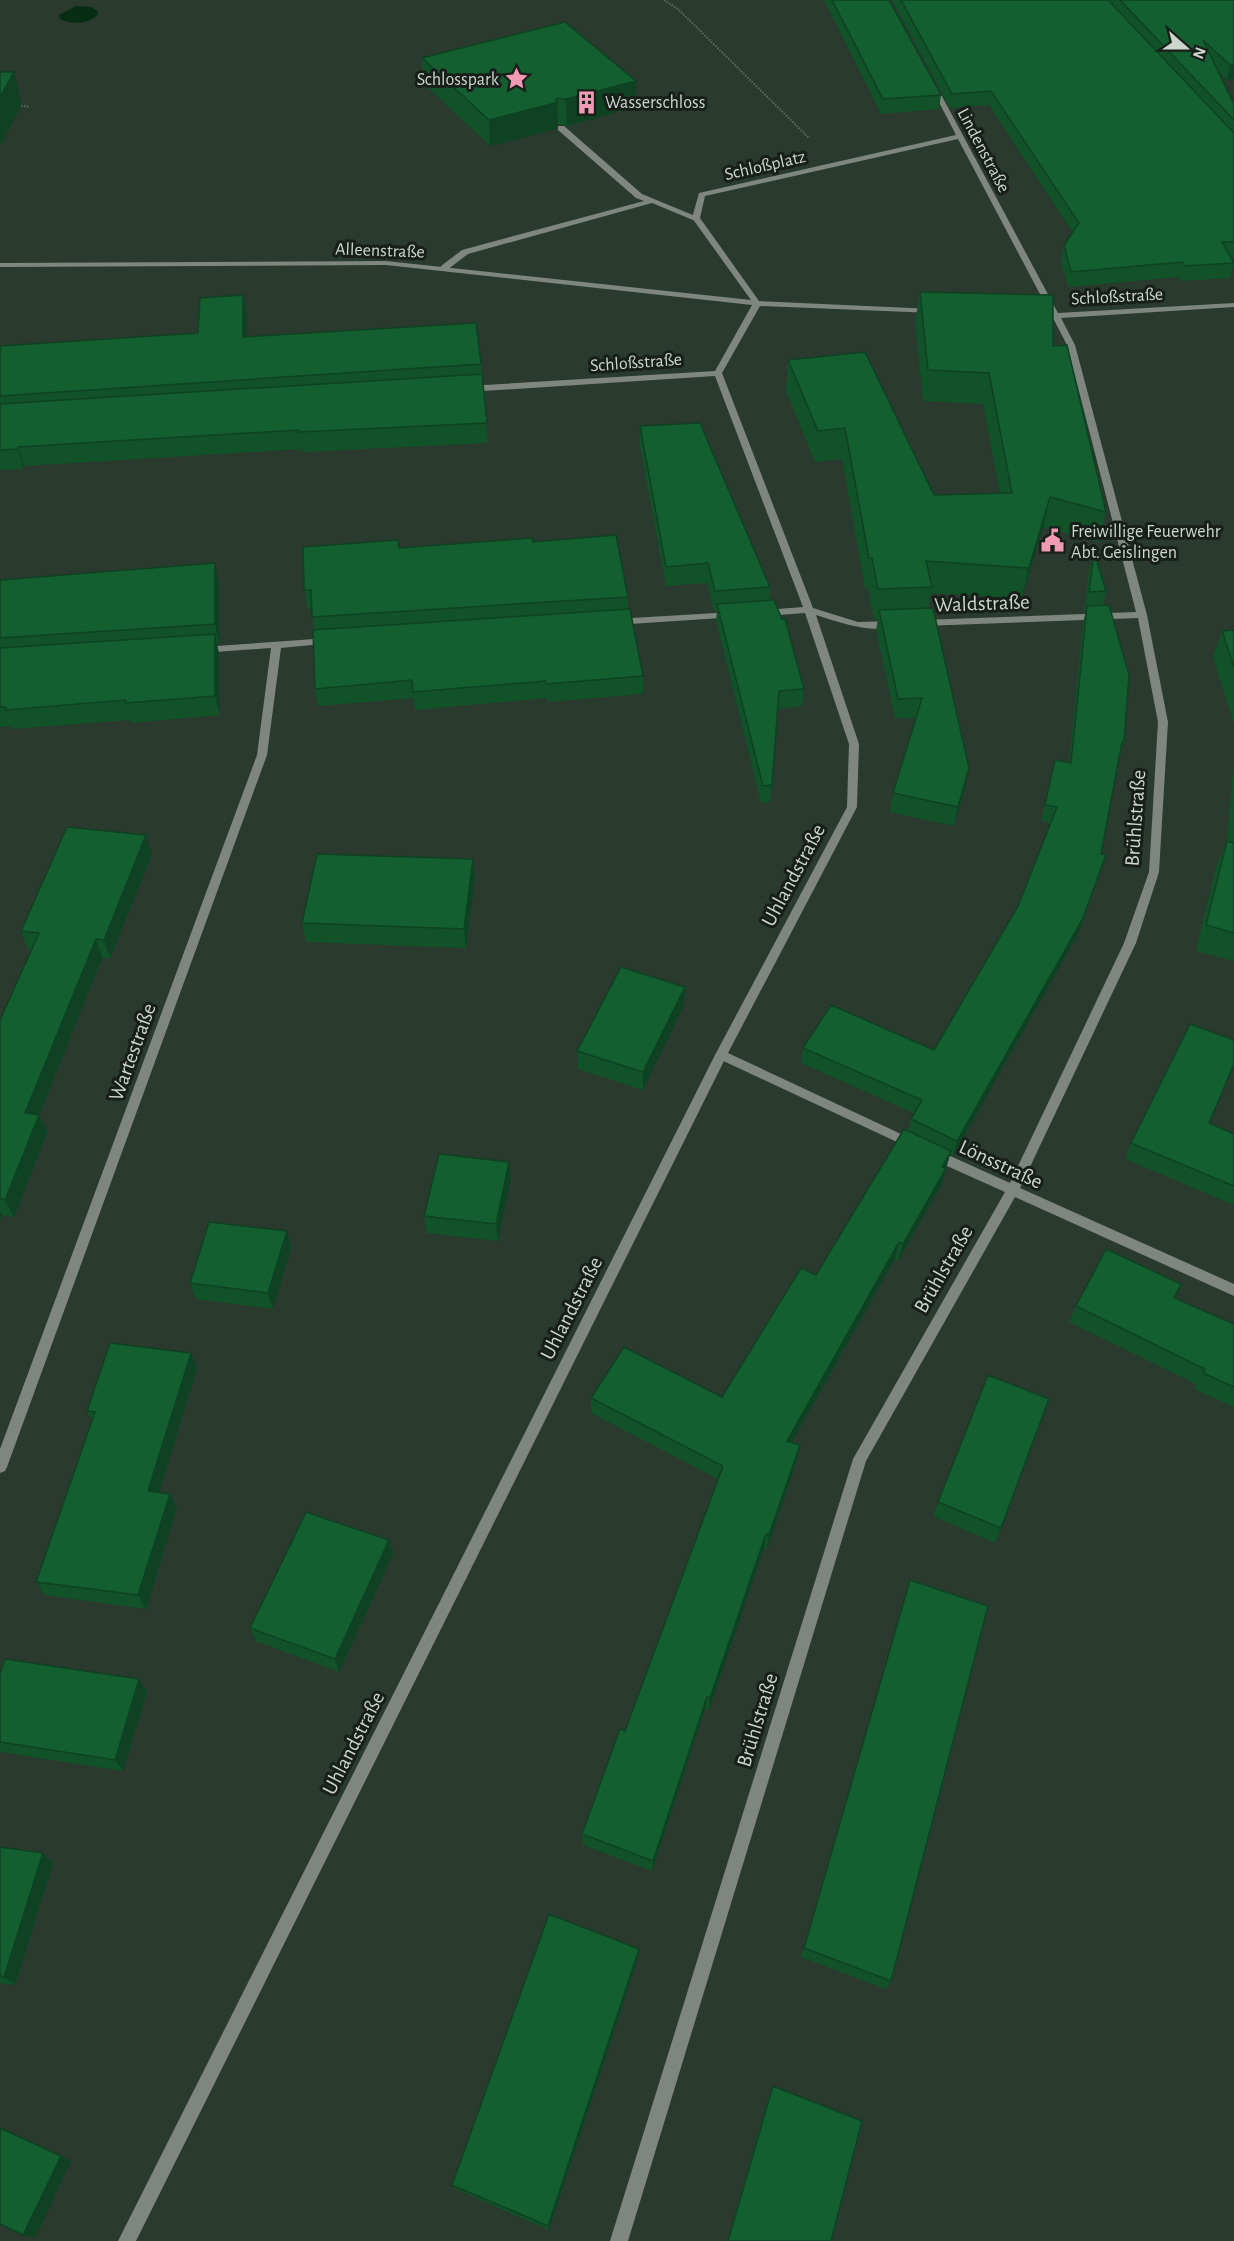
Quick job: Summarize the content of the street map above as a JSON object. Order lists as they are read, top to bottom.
{
  "streets": {
    "street": [
      "Lindenstraße",
      "Schloßplatz",
      "Alleenstraße",
      "Schloßstraße",
      "Waldstraße",
      "Brühlstraße",
      "Uhlandstraße",
      "Wartestraße",
      "Lönsstraße"
    ]
  },
  "crossings": [
    ["Lindenstraße", "Schloßplatz"],
    ["Lindenstraße", "Schloßstraße"],
    ["Lindenstraße", "Brühlstraße"],
    ["Schloßstraße", "Brühlstraße"],
    ["Schloßstraße", "Uhlandstraße"],
    ["Waldstraße", "Brühlstraße"],
    ["Waldstraße", "Uhlandstraße"],
    ["Brühlstraße", "Lönsstraße"],
    ["Uhlandstraße", "Lönsstraße"]
  ],
  "places": {
    "place": ["Schlosspark"],
    "building": ["Wasserschloss"],
    "public building": ["Freiwillige Feuerwehr Abt. Geislingen"]
  },
  "north": "right"
}
